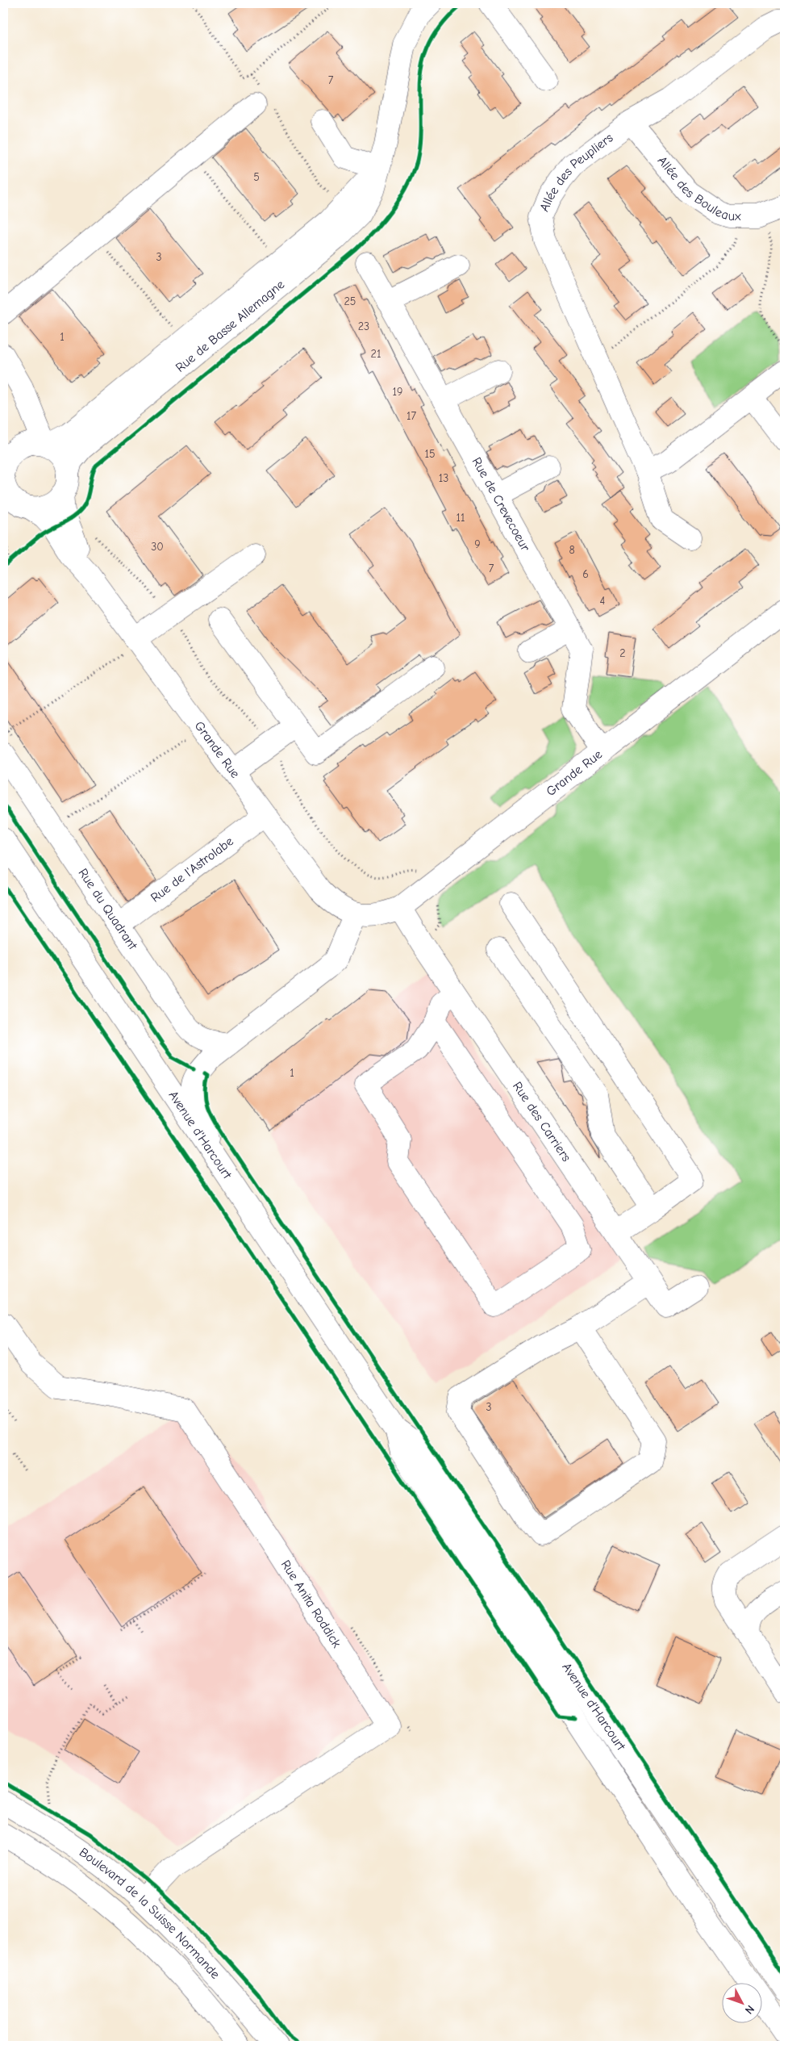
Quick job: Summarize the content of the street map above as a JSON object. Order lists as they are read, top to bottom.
{
  "streets": {
    "street": [
      "Allée des Peupliers",
      "Allée des Bouleaux",
      "Rue de Basse Allemagne",
      "Rue de Crevecoeur",
      "Grande Rue",
      "Rue de l'Astrolabe",
      "Rue du Quadrant",
      "Rue des Carriers",
      "Avenue d'Harcourt",
      "Rue Anita Roddick",
      "Boulevard de la Suisse Normande"
    ]
  },
  "crossings": [
    ["Allée des Peupliers", "Allée des Bouleaux"],
    ["Rue de Basse Allemagne", "Grande Rue"],
    ["Rue de Crevecoeur", "Grande Rue"],
    ["Grande Rue", "Rue de l'Astrolabe"],
    ["Grande Rue", "Rue des Carriers"],
    ["Rue de l'Astrolabe", "Rue du Quadrant"],
    ["Rue Anita Roddick", "Boulevard de la Suisse Normande"]
  ],
  "house_numbers": [
    "7",
    "5",
    "3",
    "25",
    "23",
    "1",
    "21",
    "19",
    "17",
    "15",
    "13",
    "11",
    "9",
    "30",
    "8",
    "7",
    "6",
    "4",
    "2",
    "1",
    "3"
  ],
  "north": "bottom right"
}
